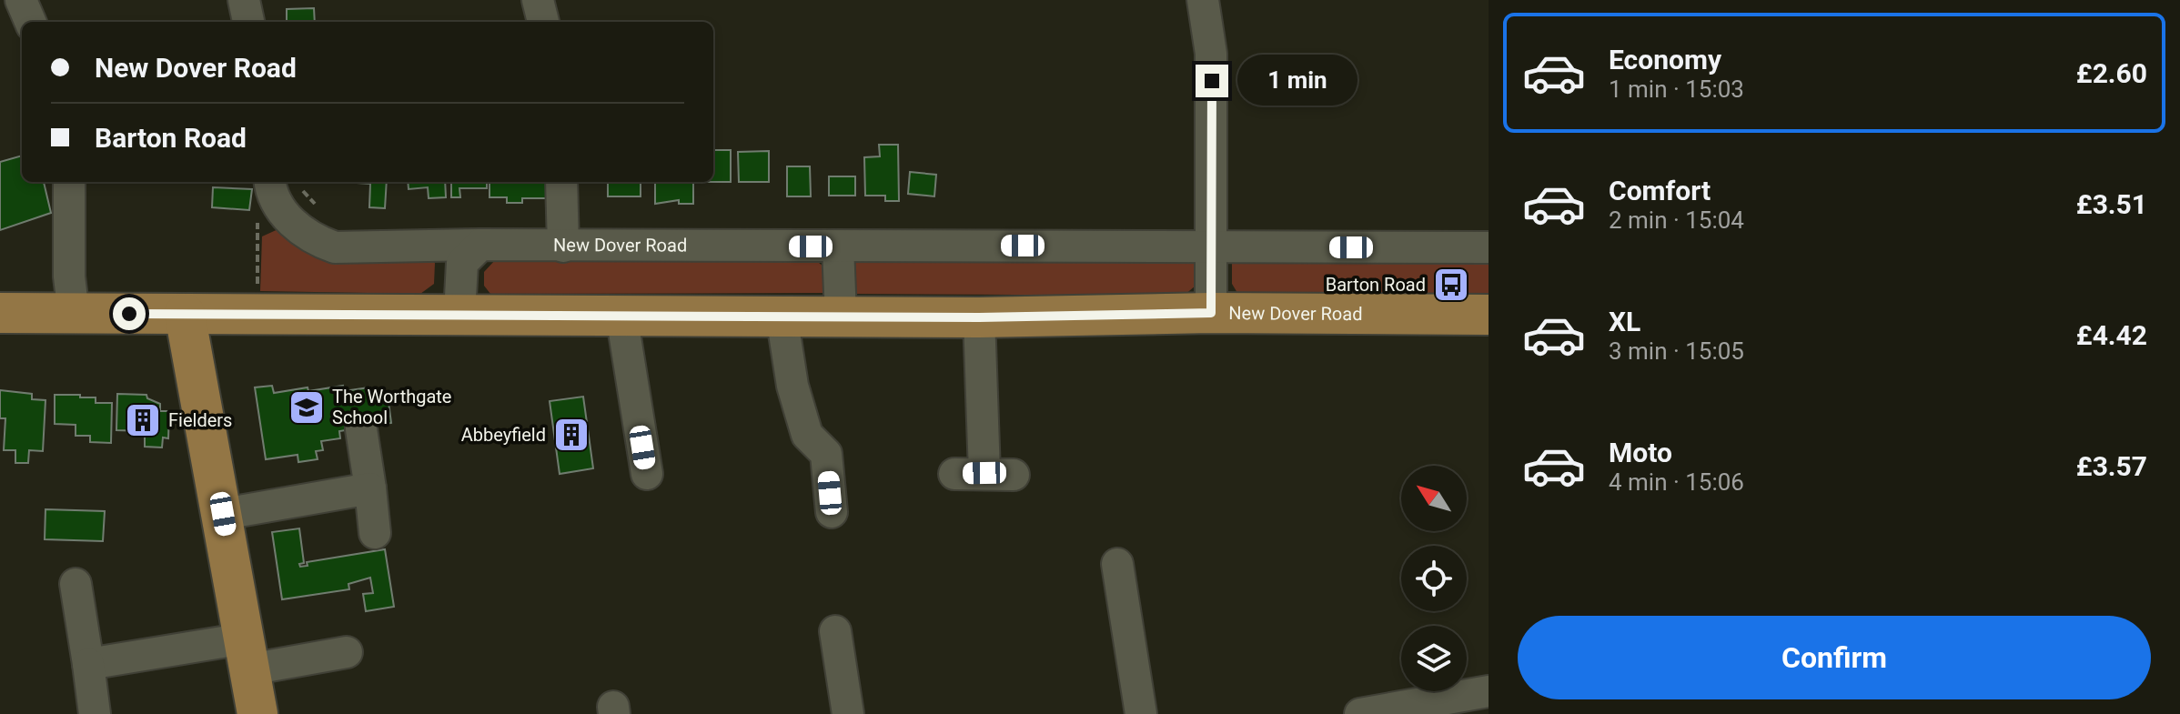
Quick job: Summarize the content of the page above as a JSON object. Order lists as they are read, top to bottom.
{
  "streets": {
    "main road": ["New Dover Road"]
  },
  "places": {
    "bus stop": ["Barton Road"],
    "school or university": ["The Worthgate School"],
    "building": ["Fielders", "Abbeyfield"]
  },
  "north": "top left",
  "page": {
    "list": [
      {
        "name": "Economy",
        "note": "1 min · 15:03",
        "value": "£2.60"
      },
      {
        "name": "Comfort",
        "note": "2 min · 15:04",
        "value": "£3.51"
      },
      {
        "name": "XL",
        "note": "3 min · 15:05",
        "value": "£4.42"
      },
      {
        "name": "Moto",
        "note": "4 min · 15:06",
        "value": "£3.57"
      }
    ],
    "banner": ["New Dover Road", "Barton Road"],
    "bubble": "1 min",
    "buttons": "Confirm"
  }
}
